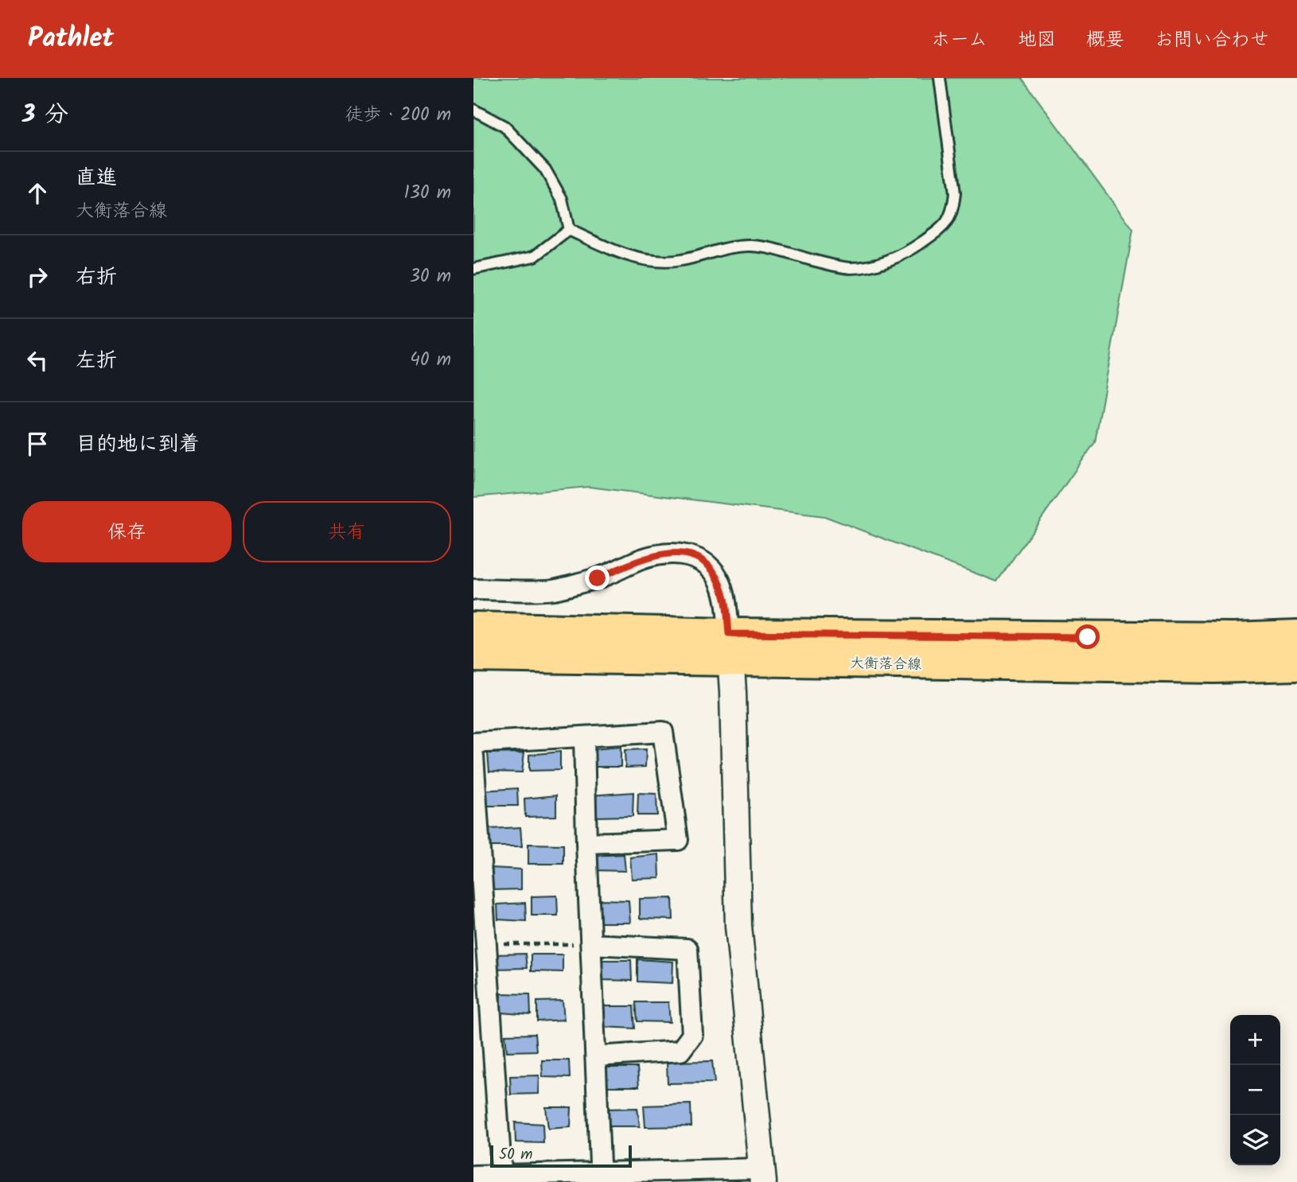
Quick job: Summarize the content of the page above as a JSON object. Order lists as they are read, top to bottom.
{
  "streets": {
    "main road": ["大衡落合線"]
  },
  "scale_bar": "50 m",
  "page": {
    "header": "Pathlet",
    "nav": [
      "ホーム",
      "地図",
      "概要",
      "お問い合わせ"
    ],
    "heading": ["3 分", "徒歩 · 200 m"],
    "list": [
      ["直進", "大衡落合線", "130 m"],
      ["右折", "30 m"],
      ["左折", "40 m"],
      "目的地に到着"
    ],
    "buttons": ["保存", "共有"],
    "map_buttons": ["+", "−"],
    "scale": "50 m"
  }
}
